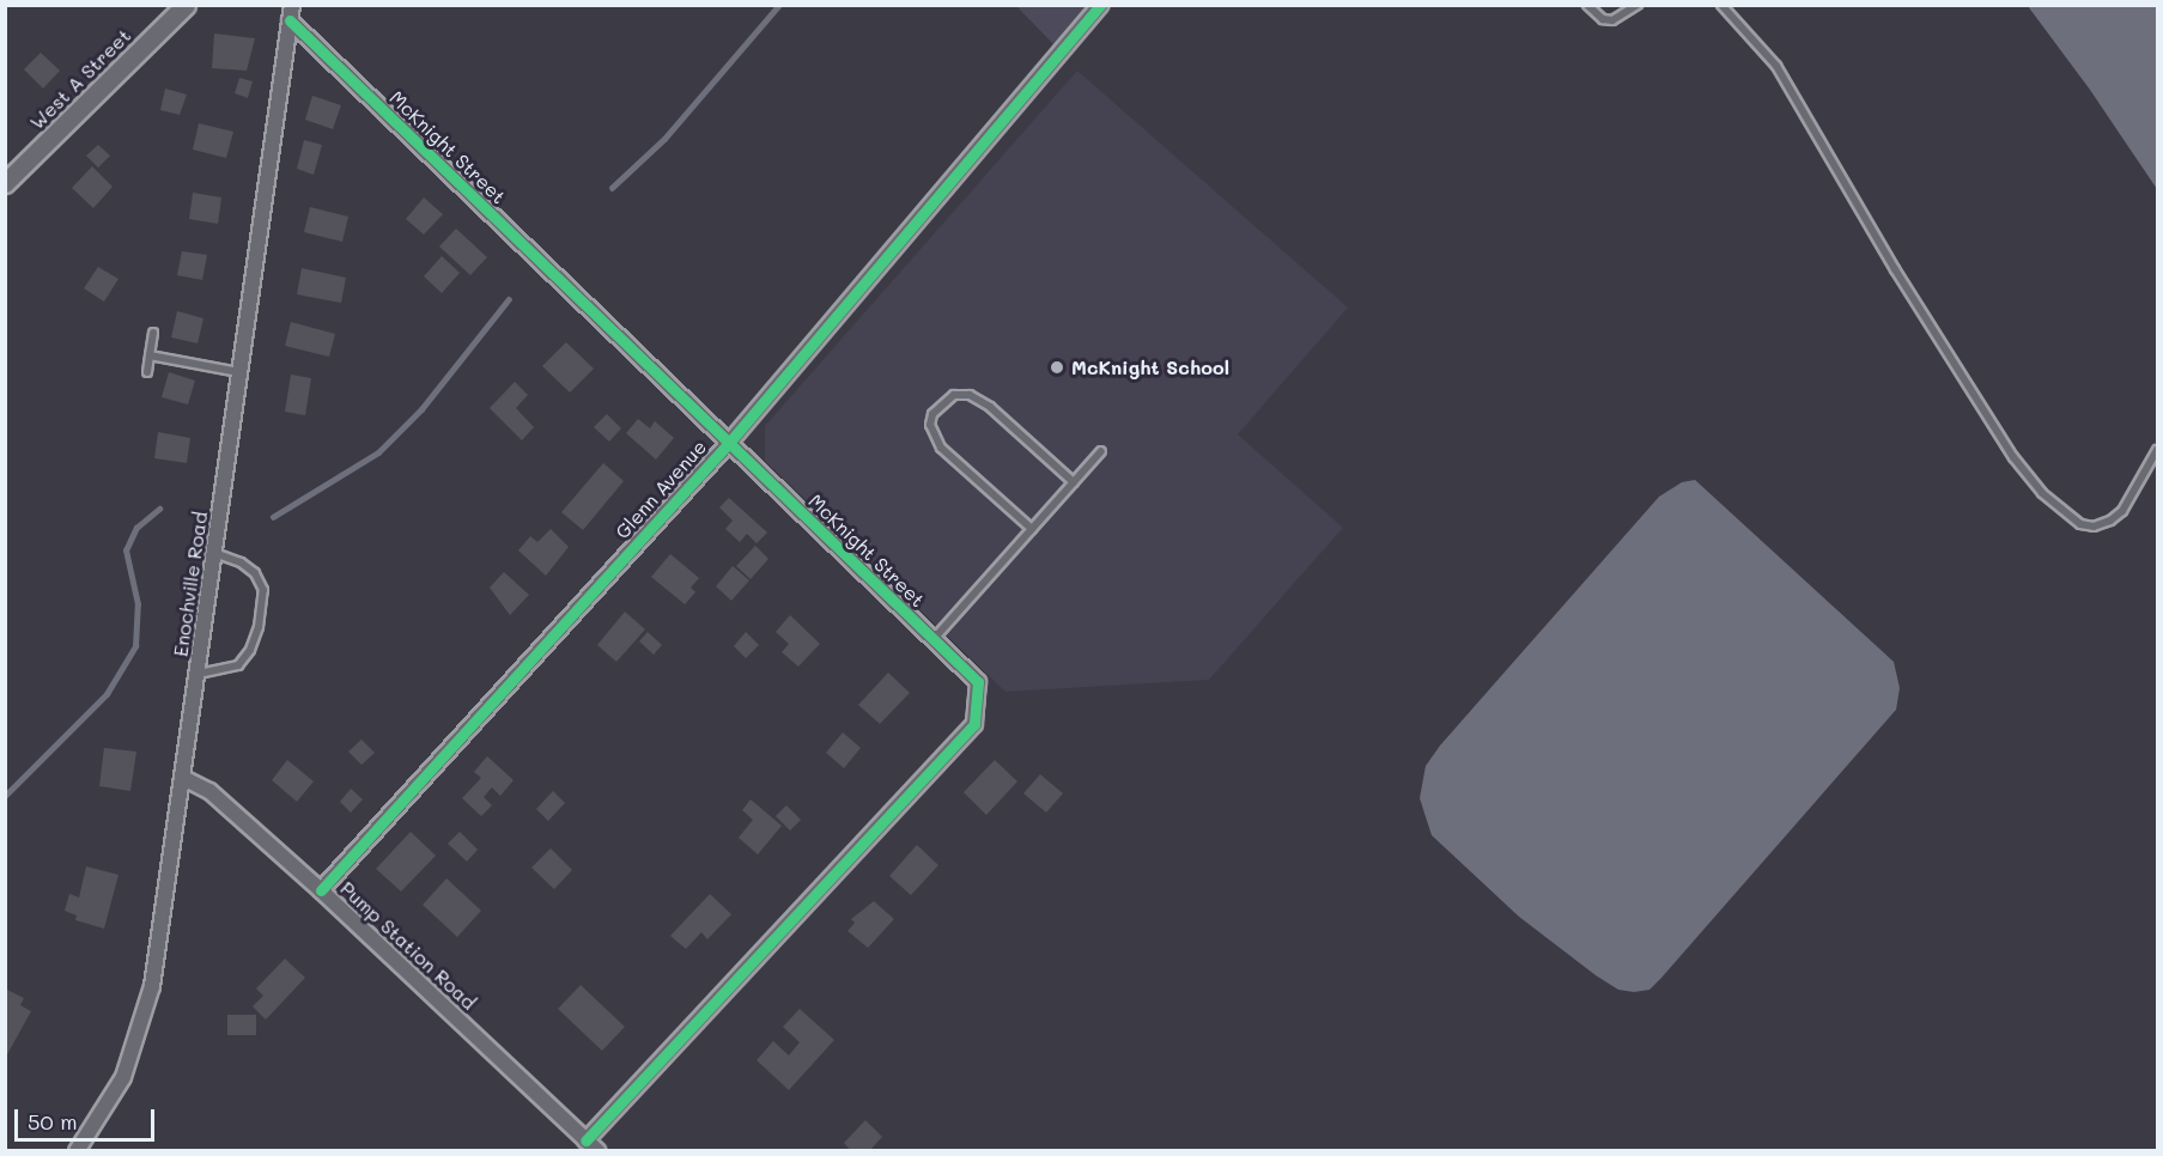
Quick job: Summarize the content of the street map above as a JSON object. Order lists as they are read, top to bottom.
{
  "streets": {
    "street": [
      "West A Street",
      "McKnight Street",
      "Glenn Avenue",
      "Enochville Road",
      "Pump Station Road"
    ]
  },
  "crossings": [
    ["McKnight Street", "Glenn Avenue"],
    ["McKnight Street", "Enochville Road"],
    ["McKnight Street", "Pump Station Road"],
    ["Glenn Avenue", "Pump Station Road"],
    ["Enochville Road", "Pump Station Road"]
  ],
  "places": ["McKnight School"],
  "scale_bar": "50 m"
}
